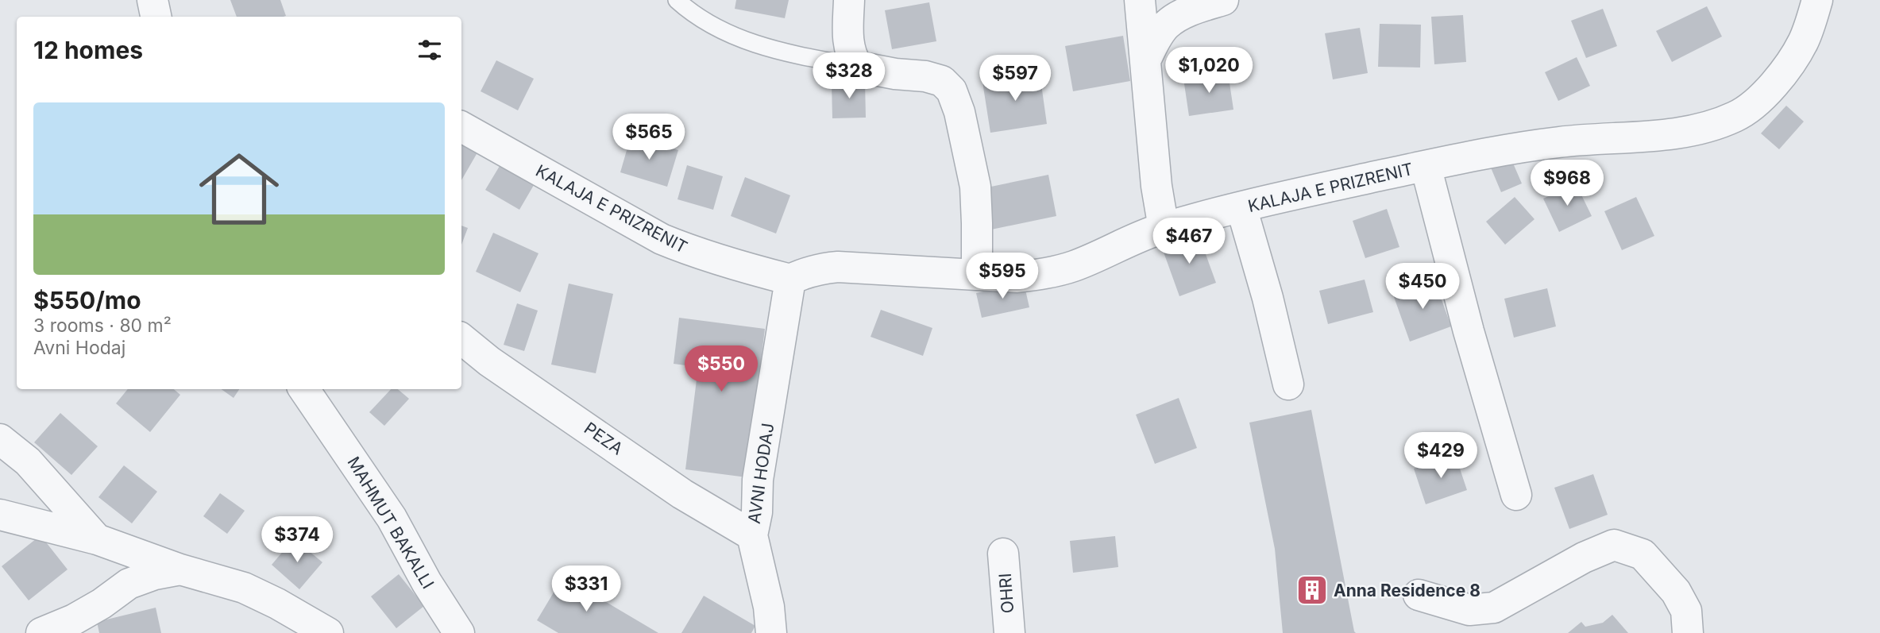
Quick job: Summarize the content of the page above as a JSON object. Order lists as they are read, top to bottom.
{
  "streets": {
    "street": [
      "KALAJA E PRIZRENIT",
      "PEZA",
      "AVNI HODAJ",
      "MAHMUT BAKALLI",
      "OHRI"
    ]
  },
  "crossings": [
    ["KALAJA E PRIZRENIT", "AVNI HODAJ"],
    ["PEZA", "AVNI HODAJ"]
  ],
  "places": {
    "building": ["Anna Residence 8"]
  },
  "page": {
    "heading": "12 homes",
    "price": [
      "$1,020",
      "$328",
      "$597",
      "$565",
      "$968",
      "$467",
      "$595",
      "$450",
      "$550",
      "$429",
      "$374",
      "$331"
    ],
    "list": [
      {
        "name": "$550/mo",
        "note": "3 rooms · 80 m² · Avni Hodaj"
      }
    ]
  }
}
